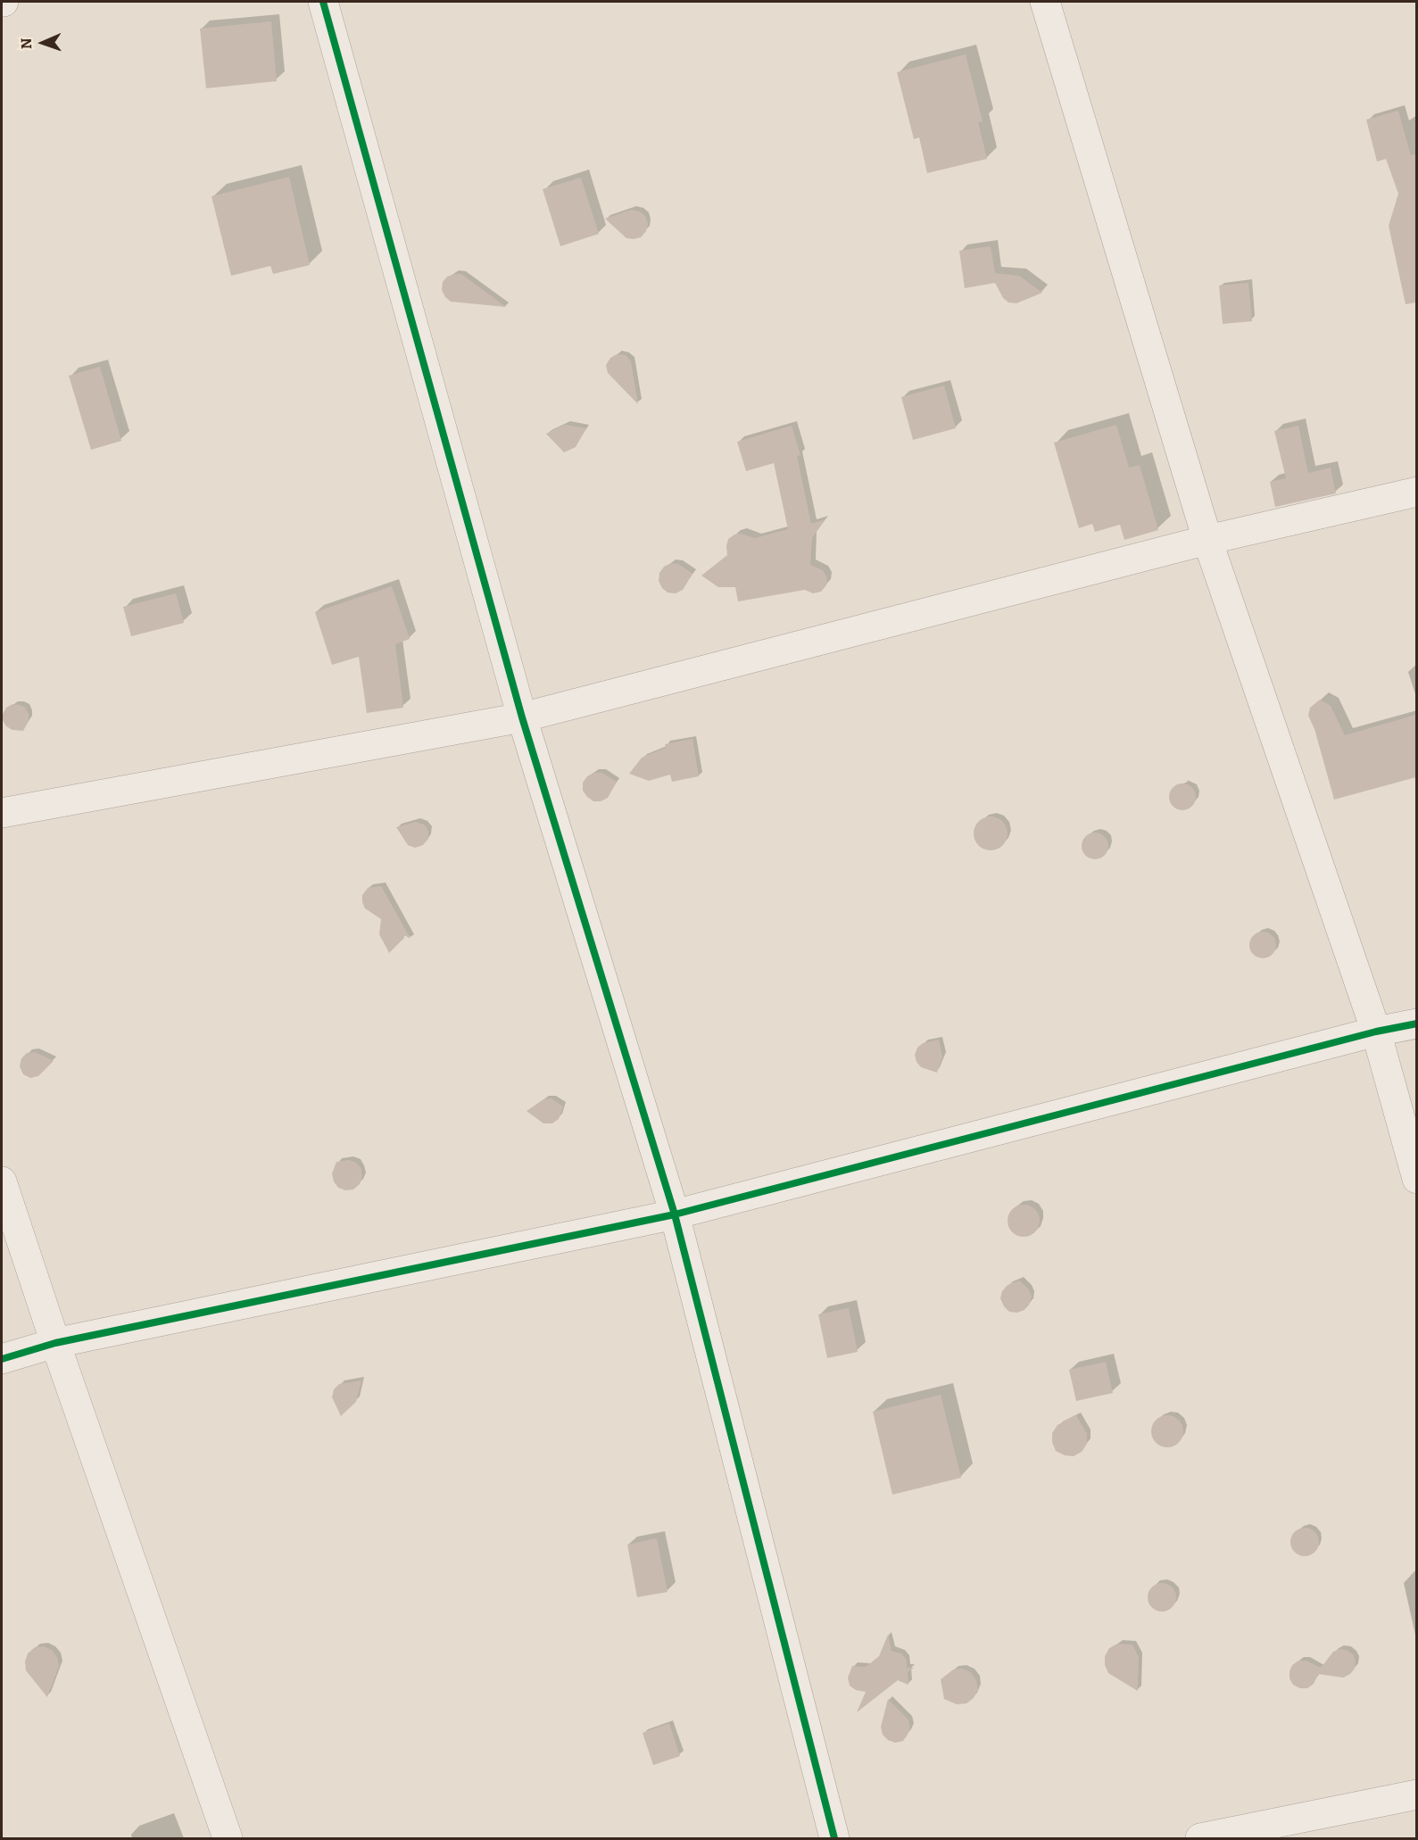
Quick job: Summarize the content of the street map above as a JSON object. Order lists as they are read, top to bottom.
{
  "north": "left"
}
